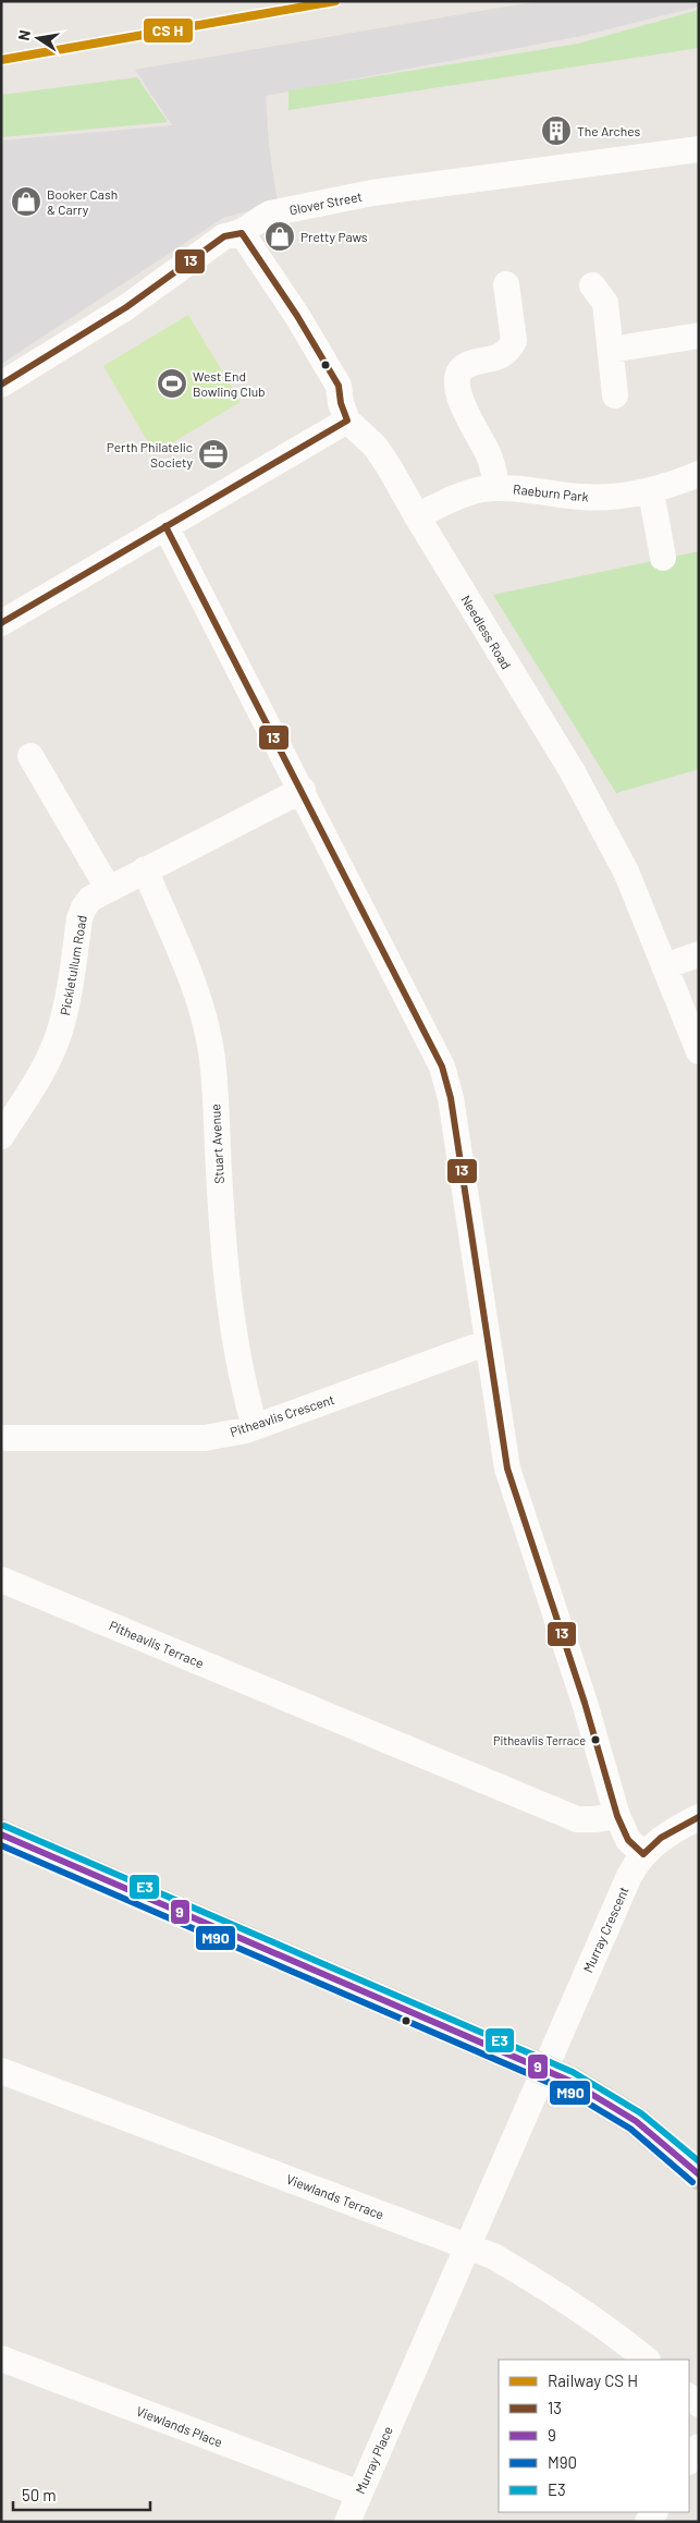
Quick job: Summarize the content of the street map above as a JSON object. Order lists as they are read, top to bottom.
{
  "streets": {
    "street": [
      "Glover Street",
      "Raeburn Park",
      "Needless Road",
      "Pickletullum Road",
      "Stuart Avenue",
      "Pitheavlis Crescent",
      "Pitheavlis Terrace",
      "Murray Crescent",
      "Viewlands Terrace",
      "Viewlands Place",
      "Murray Place"
    ]
  },
  "crossings": [
    ["Raeburn Park", "Needless Road"],
    ["Pickletullum Road", "Stuart Avenue"],
    ["Stuart Avenue", "Pitheavlis Crescent"],
    ["Murray Crescent", "Murray Place"],
    ["Viewlands Terrace", "Murray Place"],
    ["Viewlands Place", "Murray Place"]
  ],
  "places": {
    "building": ["The Arches"],
    "shop": ["Booker Cash & Carry", "Pretty Paws"],
    "sports": ["West End Bowling Club"],
    "office": ["Perth Philatelic Society"],
    "other": ["Pitheavlis Terrace"]
  },
  "lines": [
    "transit line 13",
    "transit line E3",
    "transit line 9",
    "transit line M90"
  ],
  "legend": [
    "Railway CS H",
    "13",
    "9",
    "M90",
    "E3"
  ],
  "scale_bar": "50 m",
  "north": "left"
}
